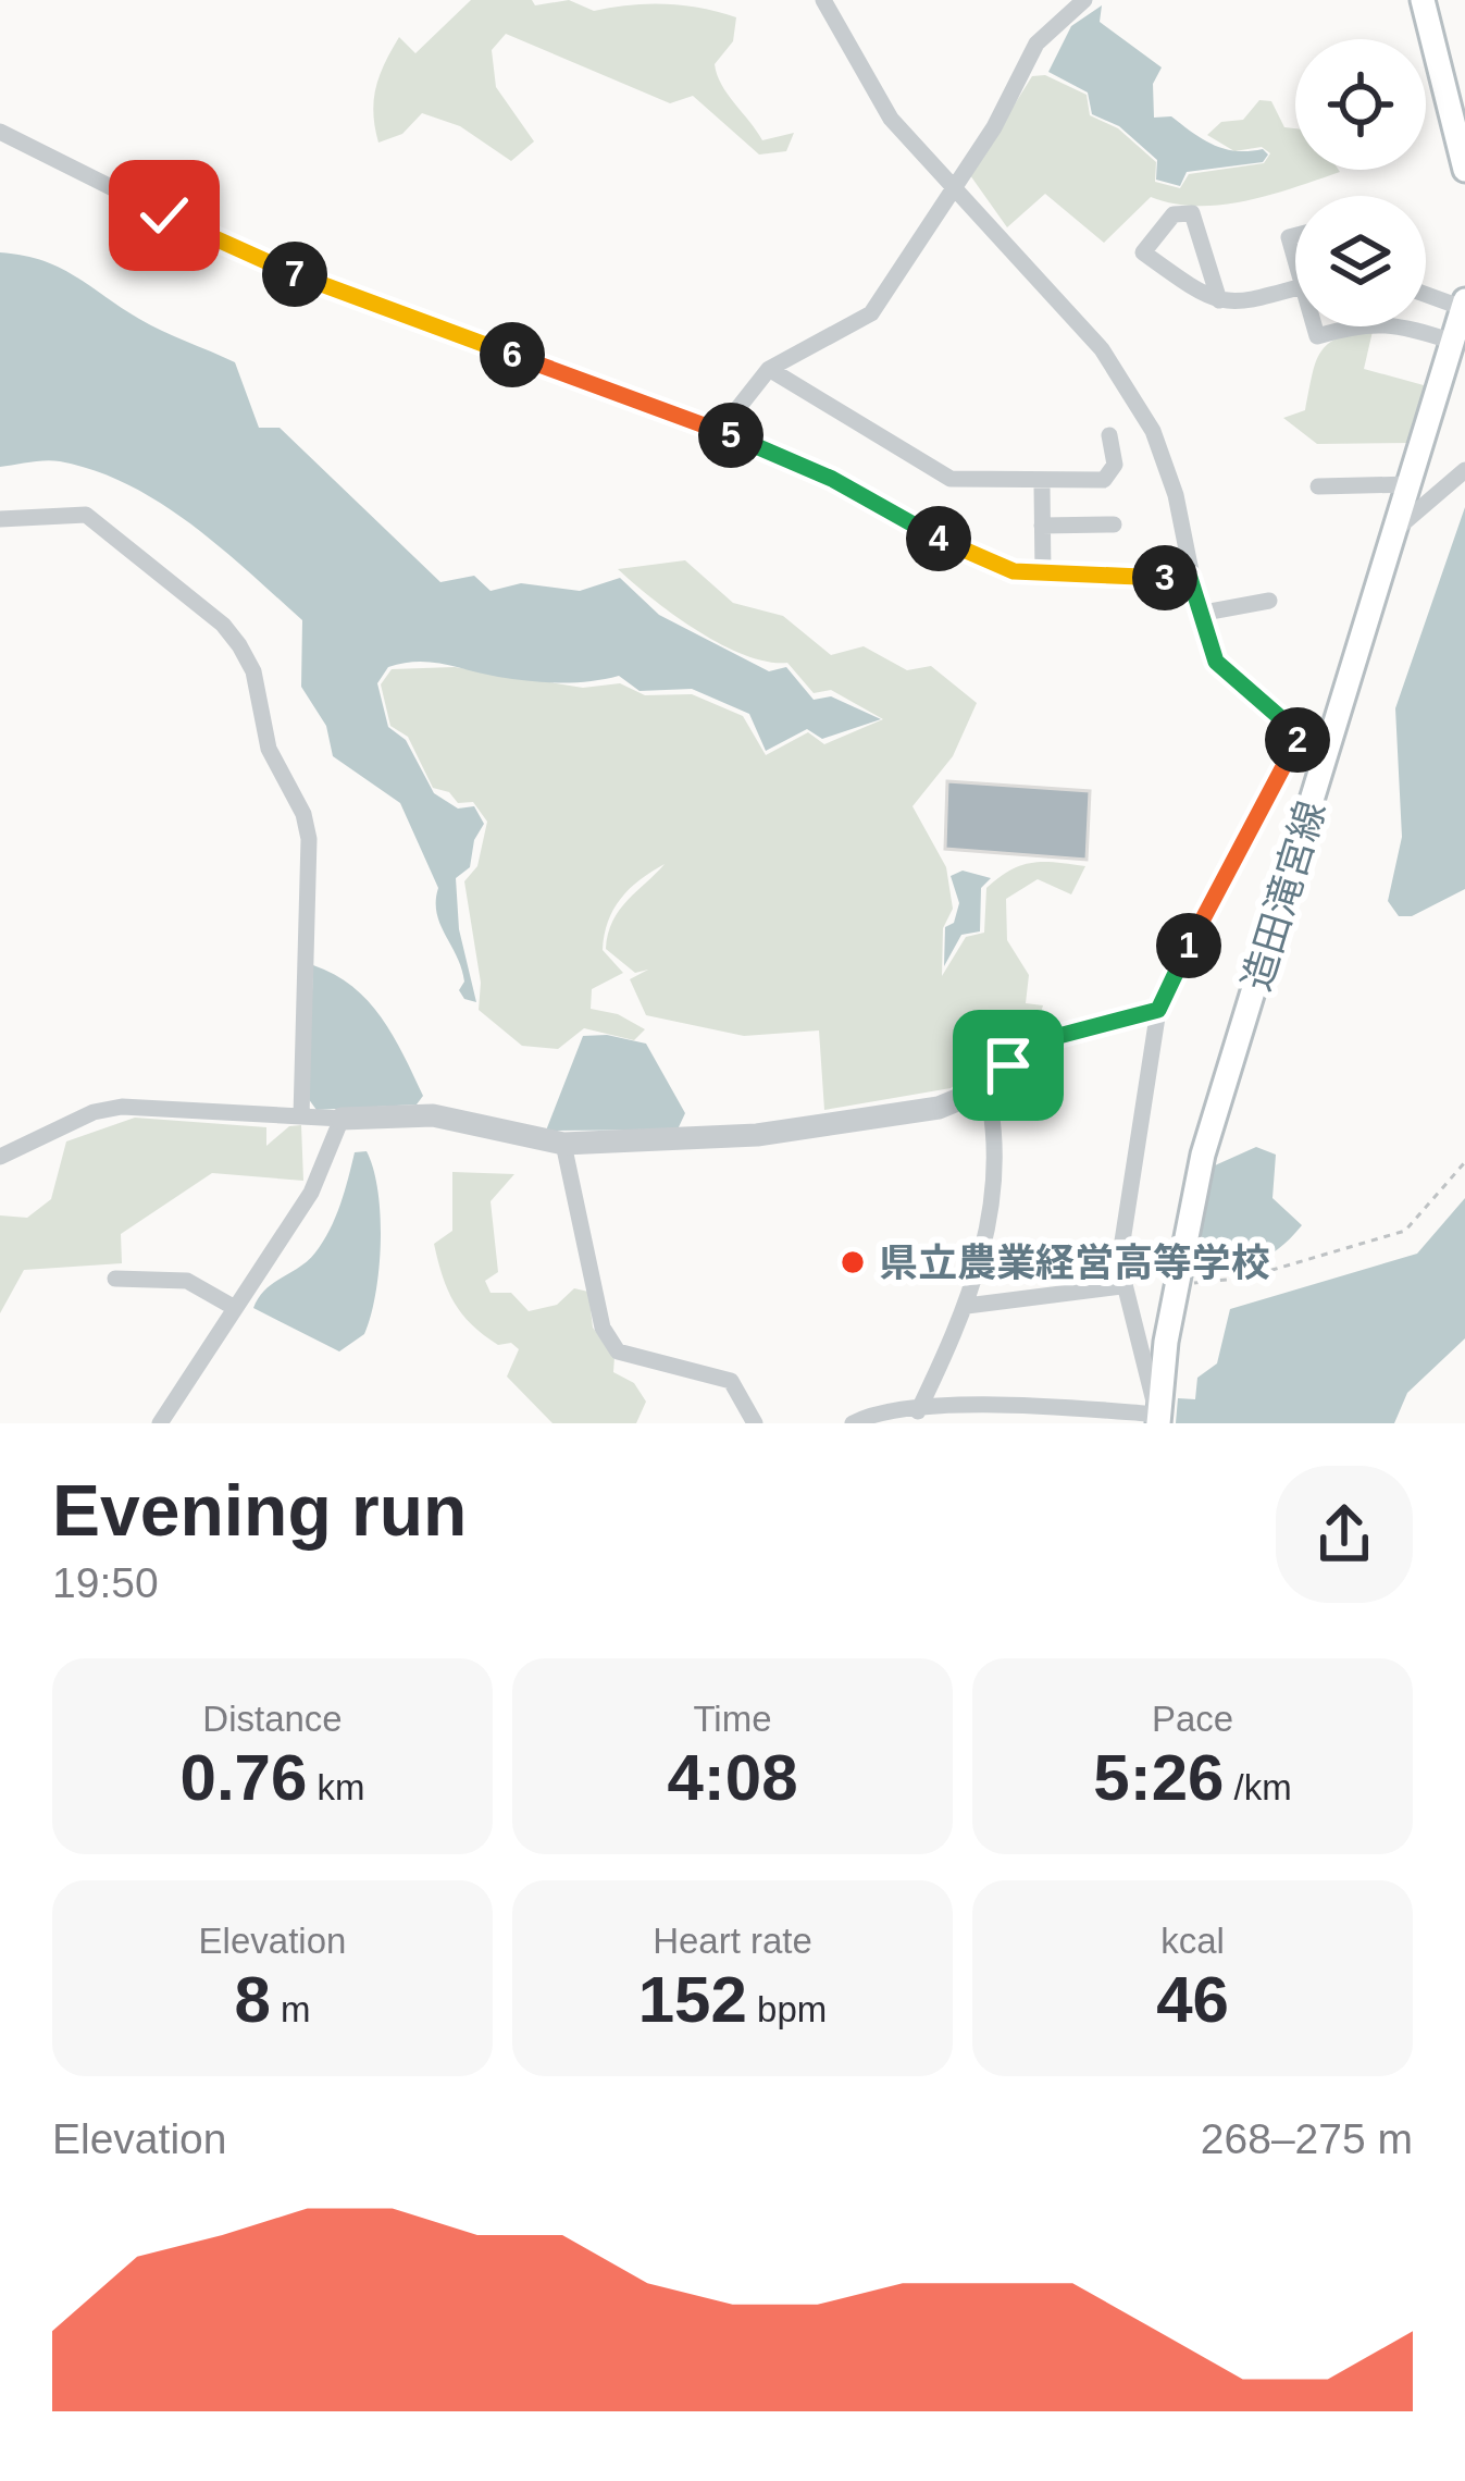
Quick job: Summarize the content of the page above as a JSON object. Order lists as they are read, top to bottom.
{
  "streets": {
    "main road": ["造田滝宮線"]
  },
  "places": ["県立農業経営高等学校"],
  "page": {
    "pins": [
      "7",
      "6",
      "5",
      "4",
      "3",
      "2",
      "1"
    ],
    "heading": ["Evening run", "19:50"],
    "stats": [
      ["Distance", "0.76 km"],
      ["Time", "4:08"],
      ["Pace", "5:26 /km"],
      ["Elevation", "8 m"],
      ["Heart rate", "152 bpm"],
      ["kcal", "46"]
    ],
    "chart": ["Elevation", "268–275 m"]
  }
}
